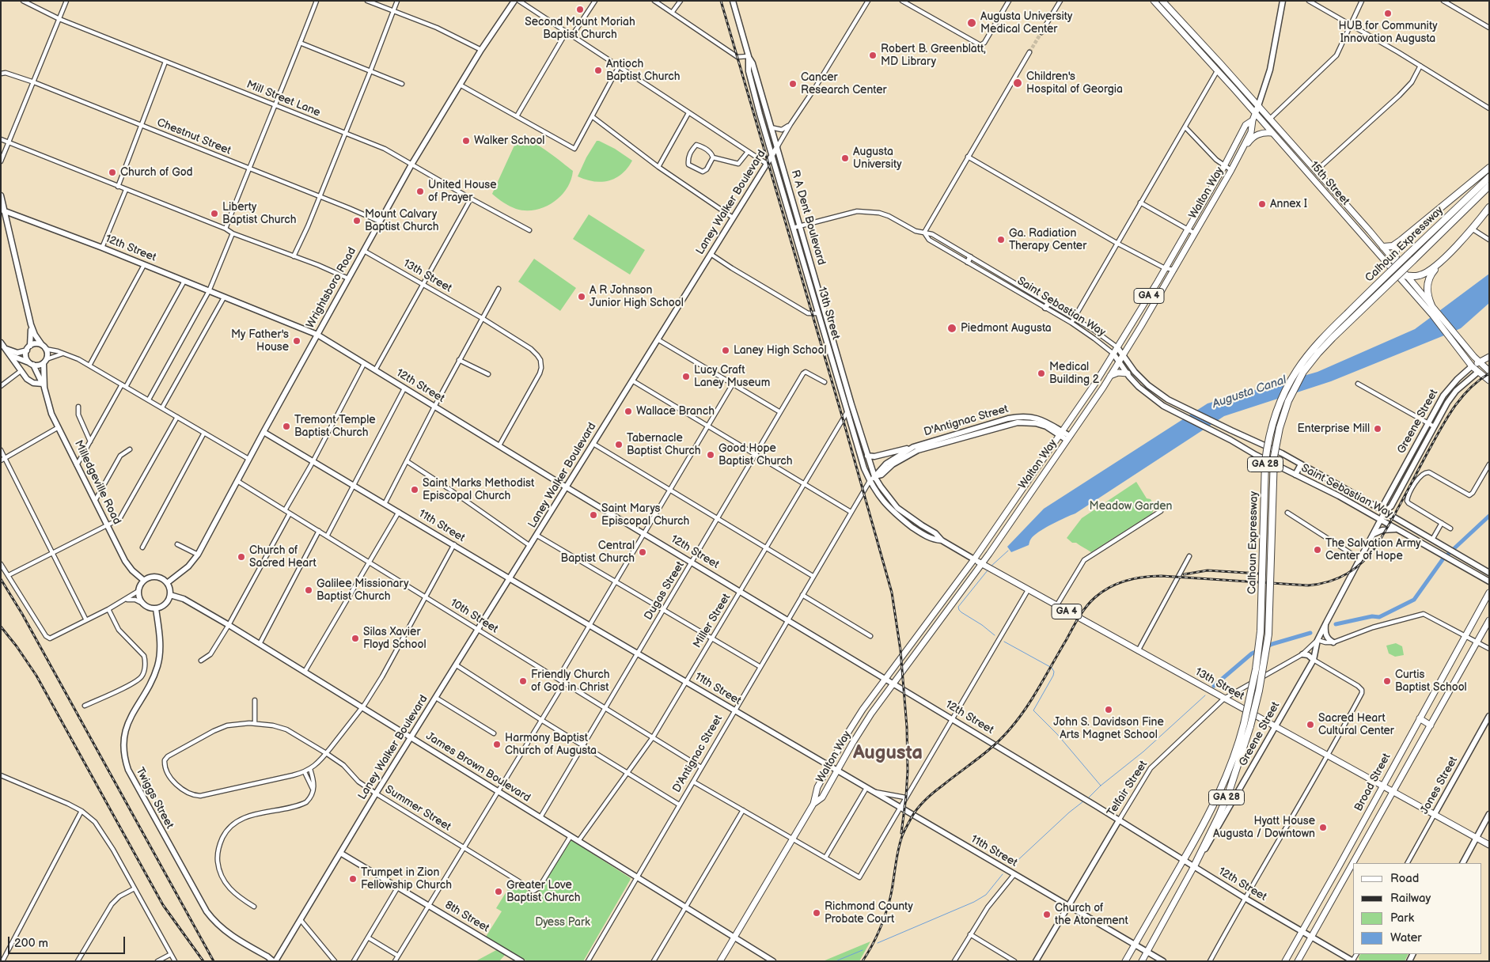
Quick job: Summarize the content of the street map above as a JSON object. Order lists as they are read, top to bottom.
{
  "streets": {
    "highway": ["Calhoun Expressway", "GA 28"],
    "main road": [
      "15th Street",
      "Walton Way",
      "Laney Walker Boulevard",
      "R A Dent Boulevard",
      "12th Street",
      "13th Street",
      "Wrightsboro Road",
      "GA 4",
      "Saint Sebastian Way",
      "D'Antignac Street",
      "Greene Street",
      "Milledgeville Road",
      "11th Street",
      "James Brown Boulevard",
      "Broad Street",
      "Jones Street",
      "Telfair Street",
      "Twiggs Street",
      "8th Street"
    ],
    "street": [
      "Mill Street Lane",
      "Chestnut Street",
      "Dugas Street",
      "10th Street",
      "Miller Street",
      "Summer Street"
    ]
  },
  "crossings": [
    ["Mill Street Lane", "Wrightsboro Road"],
    ["Chestnut Street", "Wrightsboro Road"],
    ["15th Street", "Walton Way"],
    ["15th Street", "Greene Street"],
    ["Walton Way", "12th Street"],
    ["Walton Way", "13th Street"],
    ["Walton Way", "Saint Sebastian Way"],
    ["Walton Way", "D'Antignac Street"],
    ["Walton Way", "11th Street"],
    ["Walton Way", "James Brown Boulevard"],
    ["Laney Walker Boulevard", "R A Dent Boulevard"],
    ["Laney Walker Boulevard", "12th Street"],
    ["Laney Walker Boulevard", "13th Street"],
    ["Laney Walker Boulevard", "11th Street"],
    ["Laney Walker Boulevard", "10th Street"],
    ["Laney Walker Boulevard", "James Brown Boulevard"],
    ["Laney Walker Boulevard", "Twiggs Street"],
    ["Laney Walker Boulevard", "Summer Street"],
    ["Laney Walker Boulevard", "8th Street"],
    ["R A Dent Boulevard", "13th Street"],
    ["R A Dent Boulevard", "Saint Sebastian Way"],
    ["R A Dent Boulevard", "D'Antignac Street"],
    ["R A Dent Boulevard", "Miller Street"],
    ["Calhoun Expressway", "12th Street"],
    ["Calhoun Expressway", "Greene Street"],
    ["Calhoun Expressway", "GA 28"],
    ["12th Street", "13th Street"],
    ["12th Street", "Wrightsboro Road"],
    ["12th Street", "D'Antignac Street"],
    ["12th Street", "Greene Street"],
    ["12th Street", "GA 28"],
    ["12th Street", "Dugas Street"],
    ["12th Street", "Miller Street"],
    ["12th Street", "Broad Street"],
    ["12th Street", "Telfair Street"],
    ["13th Street", "Wrightsboro Road"],
    ["13th Street", "Saint Sebastian Way"],
    ["13th Street", "D'Antignac Street"],
    ["13th Street", "Greene Street"],
    ["13th Street", "Miller Street"],
    ["13th Street", "Broad Street"],
    ["13th Street", "Jones Street"],
    ["13th Street", "Telfair Street"],
    ["Wrightsboro Road", "Milledgeville Road"],
    ["Wrightsboro Road", "11th Street"],
    ["Wrightsboro Road", "10th Street"],
    ["Wrightsboro Road", "James Brown Boulevard"],
    ["Wrightsboro Road", "Twiggs Street"],
    ["Saint Sebastian Way", "Greene Street"],
    ["D'Antignac Street", "11th Street"],
    ["D'Antignac Street", "10th Street"],
    ["D'Antignac Street", "James Brown Boulevard"],
    ["Greene Street", "11th Street"],
    ["Greene Street", "Telfair Street"],
    ["GA 28", "11th Street"],
    ["Milledgeville Road", "James Brown Boulevard"],
    ["Milledgeville Road", "Twiggs Street"],
    ["11th Street", "Dugas Street"],
    ["11th Street", "Miller Street"],
    ["11th Street", "Telfair Street"],
    ["Dugas Street", "10th Street"],
    ["Dugas Street", "James Brown Boulevard"],
    ["10th Street", "Miller Street"],
    ["Miller Street", "James Brown Boulevard"],
    ["James Brown Boulevard", "Twiggs Street"],
    ["James Brown Boulevard", "Summer Street"]
  ],
  "districts": ["Augusta"],
  "water": ["Augusta Canal"],
  "parks": ["Meadow Garden", "Dyess Park"],
  "places": [
    "Second Mount Moriah Baptist Church",
    "HUB for Community Innovation Augusta",
    "Augusta University Medical Center",
    "Robert B. Greenblatt, MD Library",
    "Antioch Baptist Church",
    "Children's Hospital of Georgia",
    "Cancer Research Center",
    "Walker School",
    "Augusta University",
    "Church of God",
    "United House of Prayer",
    "Annex I",
    "Liberty Baptist Church",
    "Mount Calvary Baptist Church",
    "Ga. Radiation Therapy Center",
    "A R Johnson Junior High School",
    "Piedmont Augusta",
    "My Father's House",
    "Laney High School",
    "Medical Building 2",
    "Lucy Craft Laney Museum",
    "Wallace Branch",
    "Tremont Temple Baptist Church",
    "Enterprise Mill",
    "Tabernacle Baptist Church",
    "Good Hope Baptist Church",
    "Saint Marks Methodist Episcopal Church",
    "Saint Marys Episcopal Church",
    "The Salvation Army Center of Hope",
    "Central Baptist Church",
    "Church of Sacred Heart",
    "Galilee Missionary Baptist Church",
    "Silas Xavier Floyd School",
    "Friendly Church of God in Christ",
    "Curtis Baptist School",
    "John S. Davidson Fine Arts Magnet School",
    "Sacred Heart Cultural Center",
    "Harmony Baptist Church of Augusta",
    "Hyatt House Augusta / Downtown",
    "Trumpet in Zion Fellowship Church",
    "Greater Love Baptist Church",
    "Richmond County Probate Court",
    "Church of the Atonement"
  ],
  "legend": [
    "Road",
    "Railway",
    "Park",
    "Water"
  ],
  "scale_bar": "200 m"
}
